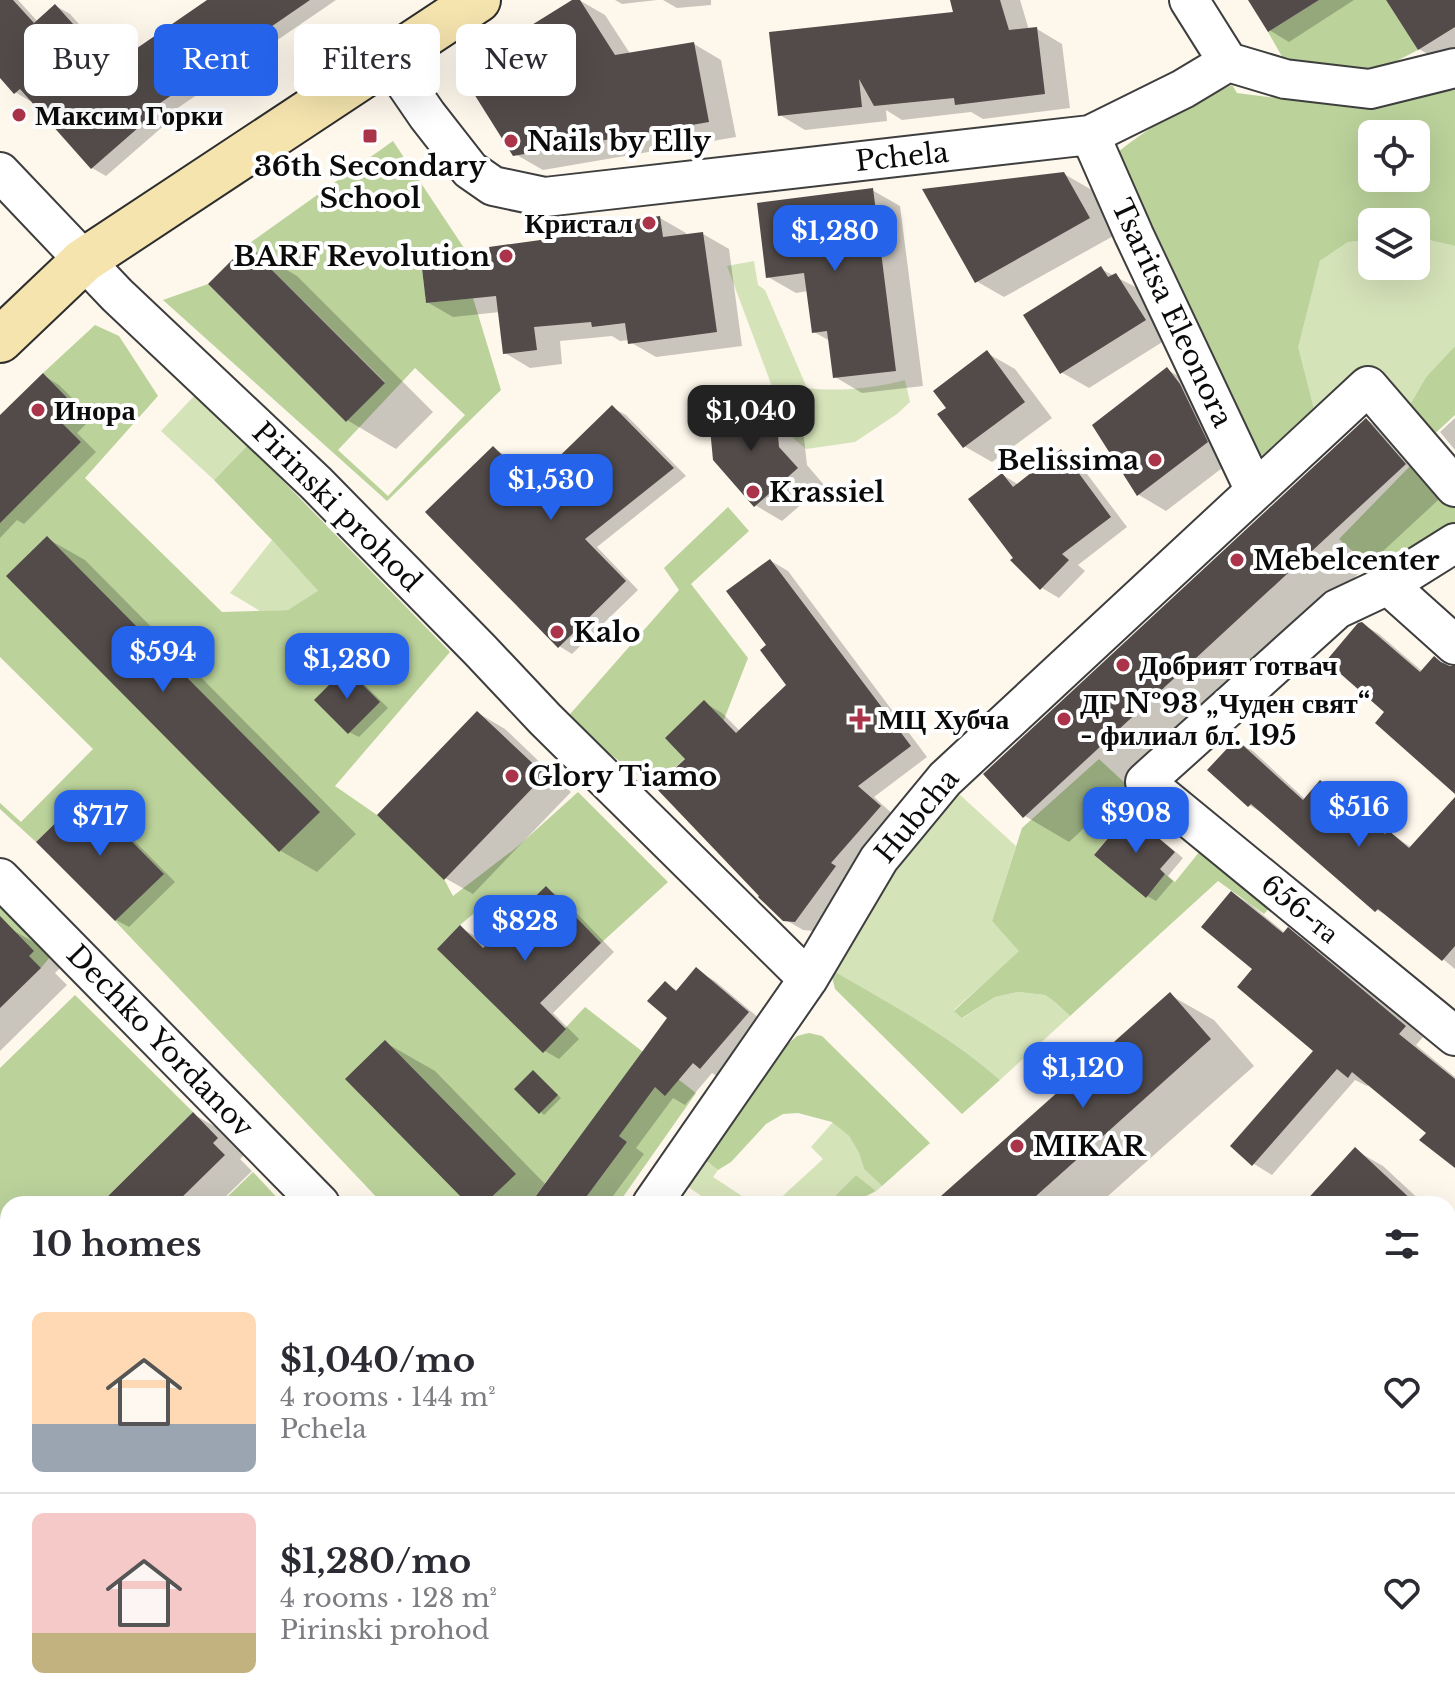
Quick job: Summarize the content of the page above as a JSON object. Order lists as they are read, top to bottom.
{
  "streets": {
    "street": [
      "Pchela",
      "Tsaritsa Eleonora",
      "Pirinski prohod",
      "Hubcha",
      "656-та",
      "Dechko Yordanov"
    ]
  },
  "crossings": [
    ["Pchela", "Tsaritsa Eleonora"],
    ["Tsaritsa Eleonora", "Hubcha"],
    ["Pirinski prohod", "Hubcha"]
  ],
  "places": {
    "other": [
      "Максим Горки",
      "Nails by Elly",
      "Кристал",
      "BARF Revolution",
      "Инора",
      "Belissima",
      "Krassiel",
      "Mebelcenter",
      "Kalo",
      "Добрият готвач",
      "ДГ №93 „Чуден свят“ - филиал бл. 195",
      "Glory Tiamo",
      "MIKAR"
    ],
    "transit": ["36th Secondary School"],
    "health": ["МЦ Хубча"]
  },
  "page": {
    "chip": [
      "Buy",
      "Rent",
      "Filters",
      "New"
    ],
    "price": [
      "$1,280",
      "$1,040",
      "$1,530",
      "$594",
      "$1,280",
      "$516",
      "$908",
      "$717",
      "$828",
      "$1,120"
    ],
    "heading": "10 homes",
    "list": [
      {
        "name": "$1,040/mo",
        "note": "4 rooms · 144 m² · Pchela"
      },
      {
        "name": "$1,280/mo",
        "note": "4 rooms · 128 m² · Pirinski prohod"
      }
    ]
  }
}
